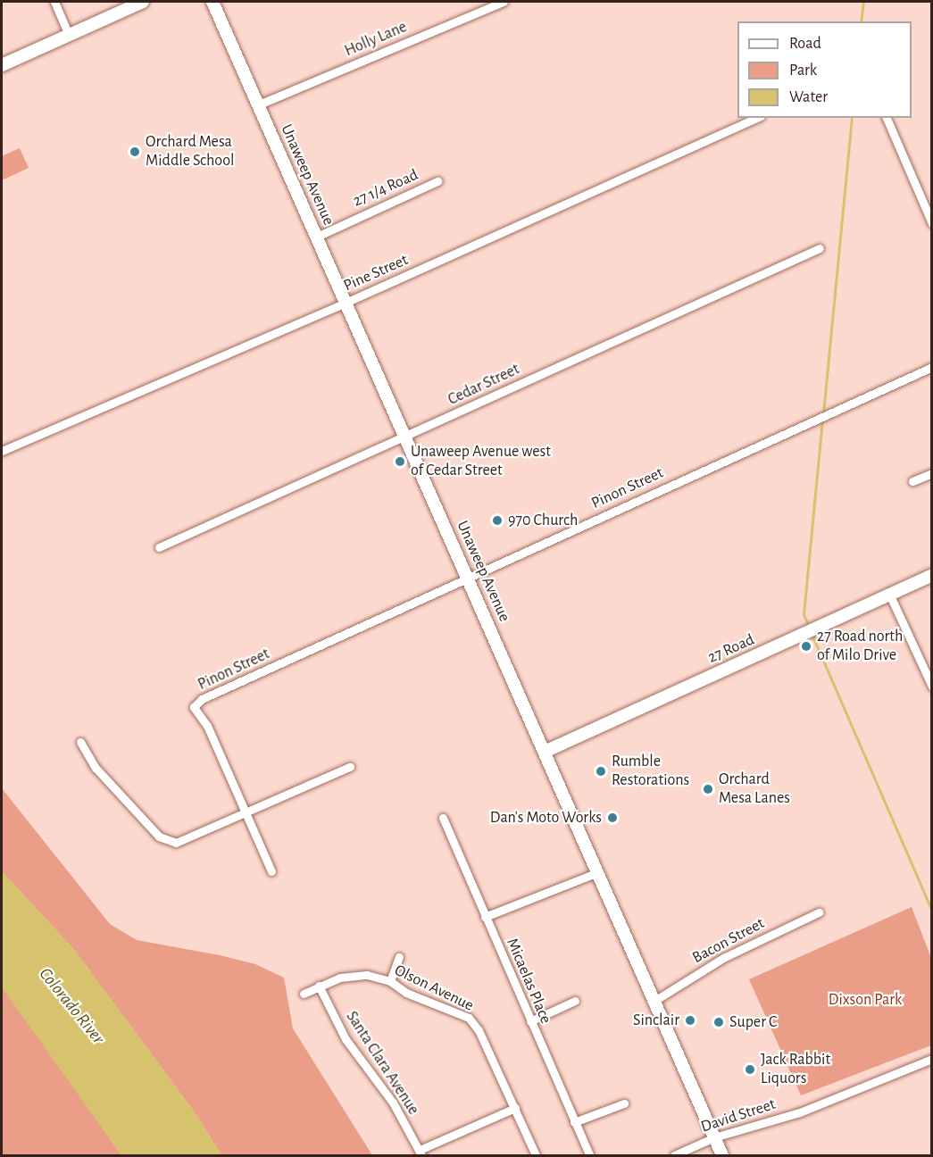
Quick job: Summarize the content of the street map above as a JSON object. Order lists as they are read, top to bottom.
{
  "streets": {
    "main road": ["Unaweep Avenue", "27 Road"],
    "street": [
      "Holly Lane",
      "27 1/4 Road",
      "Pine Street",
      "Cedar Street",
      "Pinon Street",
      "Bacon Street",
      "Micaelas Place",
      "Olson Avenue",
      "Santa Clara Avenue",
      "David Street"
    ]
  },
  "crossings": [
    ["Holly Lane", "Unaweep Avenue"],
    ["Unaweep Avenue", "27 1/4 Road"],
    ["Unaweep Avenue", "Pine Street"],
    ["Unaweep Avenue", "Cedar Street"],
    ["Unaweep Avenue", "Pinon Street"],
    ["Unaweep Avenue", "27 Road"],
    ["Unaweep Avenue", "Bacon Street"],
    ["Unaweep Avenue", "David Street"],
    ["Olson Avenue", "Santa Clara Avenue"]
  ],
  "water": ["Colorado River"],
  "parks": ["Dixson Park"],
  "places": [
    "Orchard Mesa Middle School",
    "Unaweep Avenue west of Cedar Street",
    "970 Church",
    "27 Road north of Milo Drive",
    "Rumble Restorations",
    "Orchard Mesa Lanes",
    "Dan's Moto Works",
    "Sinclair",
    "Super C",
    "Jack Rabbit Liquors"
  ],
  "legend": ["Road", "Park", "Water"]
}
